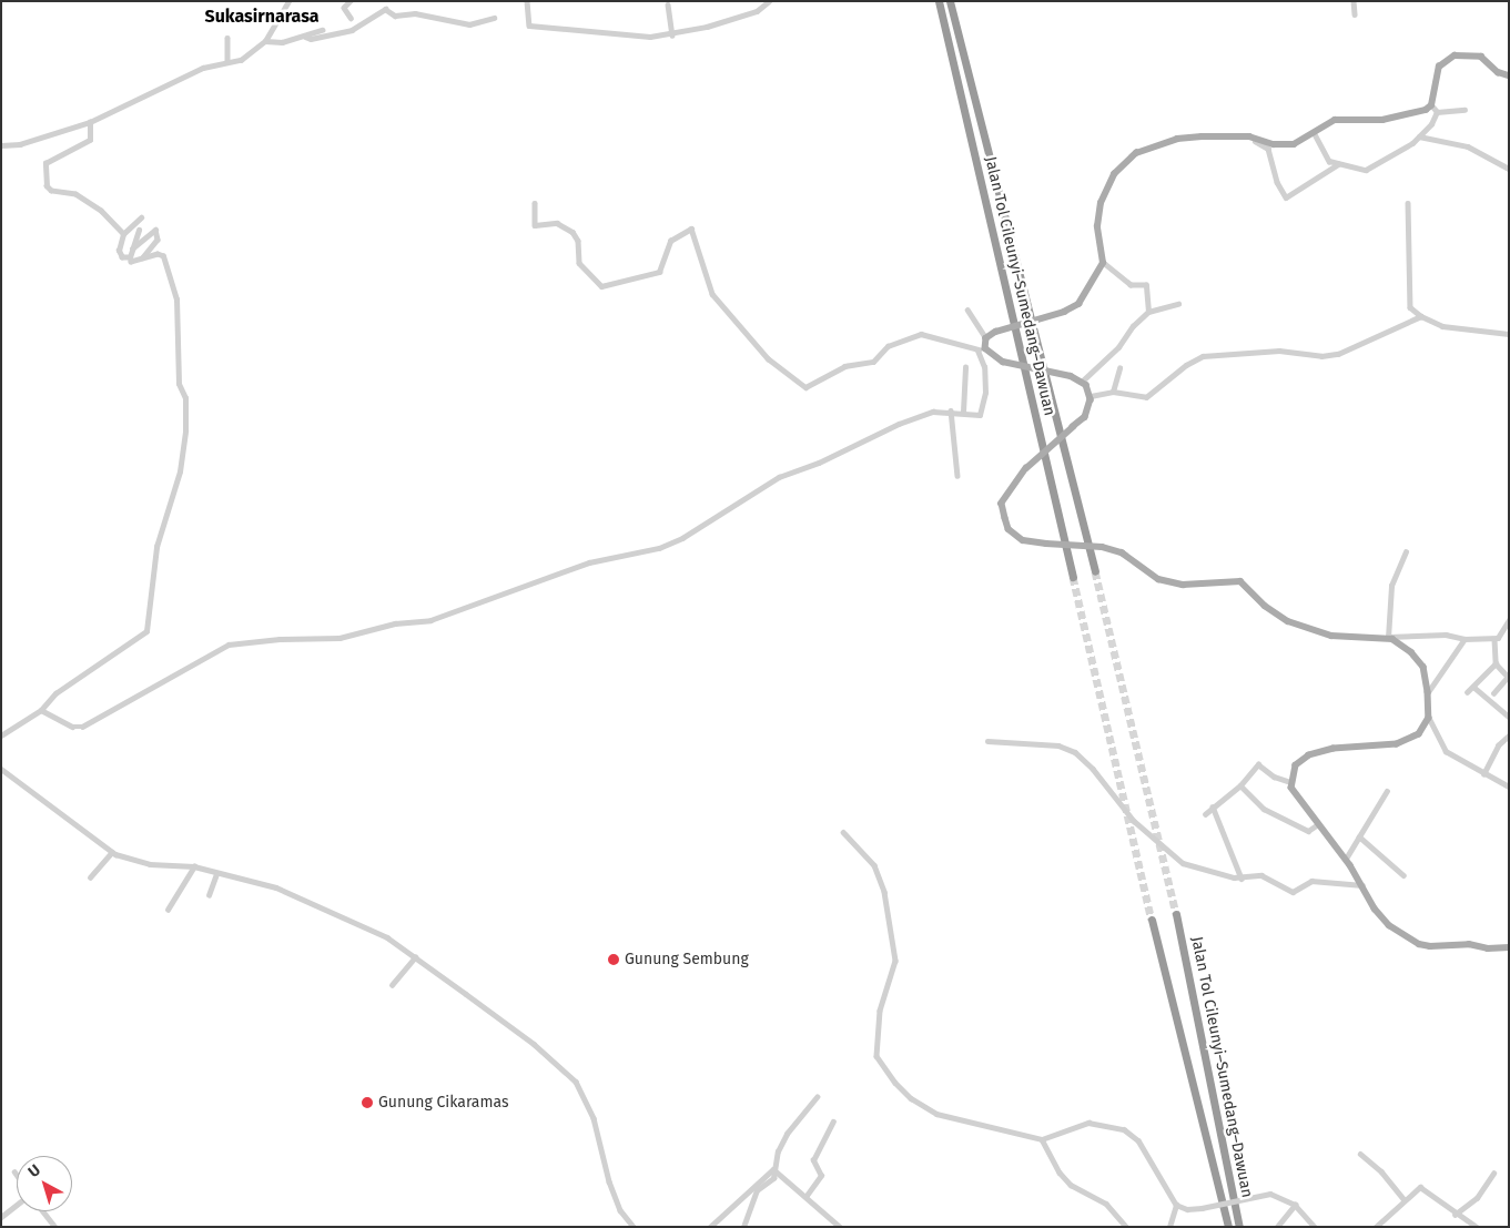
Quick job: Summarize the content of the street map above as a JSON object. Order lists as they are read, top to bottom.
{
  "streets": {
    "highway": ["Jalan Tol Cileunyi–Sumedang–Dawuan"]
  },
  "districts": ["Sukasirnarasa"],
  "places": ["Gunung Sembung", "Gunung Cikaramas"],
  "north": "top left"
}
